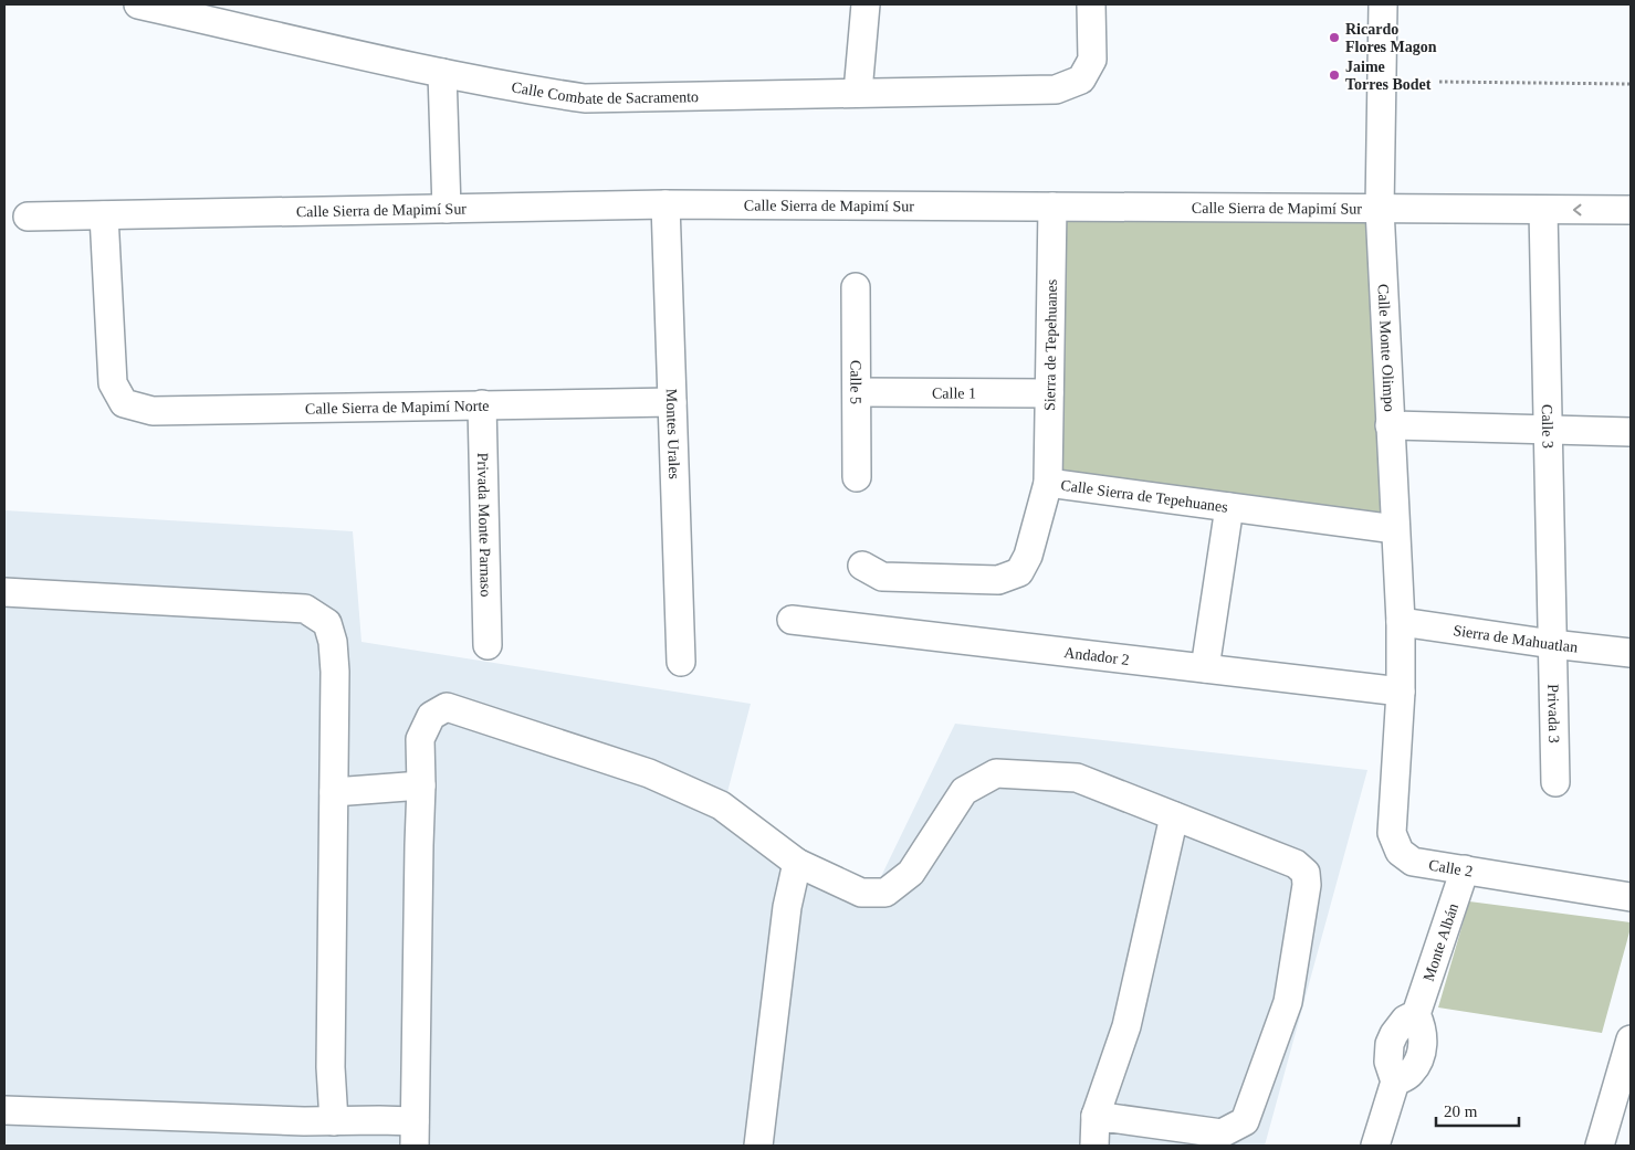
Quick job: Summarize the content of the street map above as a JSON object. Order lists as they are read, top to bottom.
{
  "streets": {
    "street": [
      "Calle Combate de Sacramento",
      "Calle Sierra de Mapimí Sur",
      "Sierra de Tepehuanes",
      "Calle Monte Olimpo",
      "Calle 5",
      "Calle 1",
      "Calle Sierra de Mapimí Norte",
      "Calle 3",
      "Montes Urales",
      "Calle Sierra de Tepehuanes",
      "Privada Monte Parnaso",
      "Sierra de Mahuatlan",
      "Andador 2",
      "Privada 3",
      "Calle 2",
      "Monte Albán"
    ]
  },
  "crossings": [
    ["Calle Sierra de Mapimí Sur", "Sierra de Tepehuanes"],
    ["Calle Sierra de Mapimí Sur", "Calle Monte Olimpo"],
    ["Calle Sierra de Mapimí Sur", "Calle Sierra de Mapimí Norte"],
    ["Calle Sierra de Mapimí Sur", "Calle 3"],
    ["Calle Sierra de Mapimí Sur", "Montes Urales"],
    ["Sierra de Tepehuanes", "Calle 1"],
    ["Sierra de Tepehuanes", "Calle Sierra de Tepehuanes"],
    ["Calle Monte Olimpo", "Calle Sierra de Tepehuanes"],
    ["Calle Monte Olimpo", "Sierra de Mahuatlan"],
    ["Calle Monte Olimpo", "Andador 2"],
    ["Calle Monte Olimpo", "Calle 2"],
    ["Calle 5", "Calle 1"],
    ["Calle Sierra de Mapimí Norte", "Montes Urales"],
    ["Calle Sierra de Mapimí Norte", "Privada Monte Parnaso"],
    ["Calle 3", "Sierra de Mahuatlan"],
    ["Calle 3", "Privada 3"],
    ["Sierra de Mahuatlan", "Privada 3"],
    ["Andador 2", "Calle 2"],
    ["Calle 2", "Monte Albán"]
  ],
  "places": ["Ricardo Flores Magon", "Jaime Torres Bodet"],
  "scale_bar": "20 m"
}
